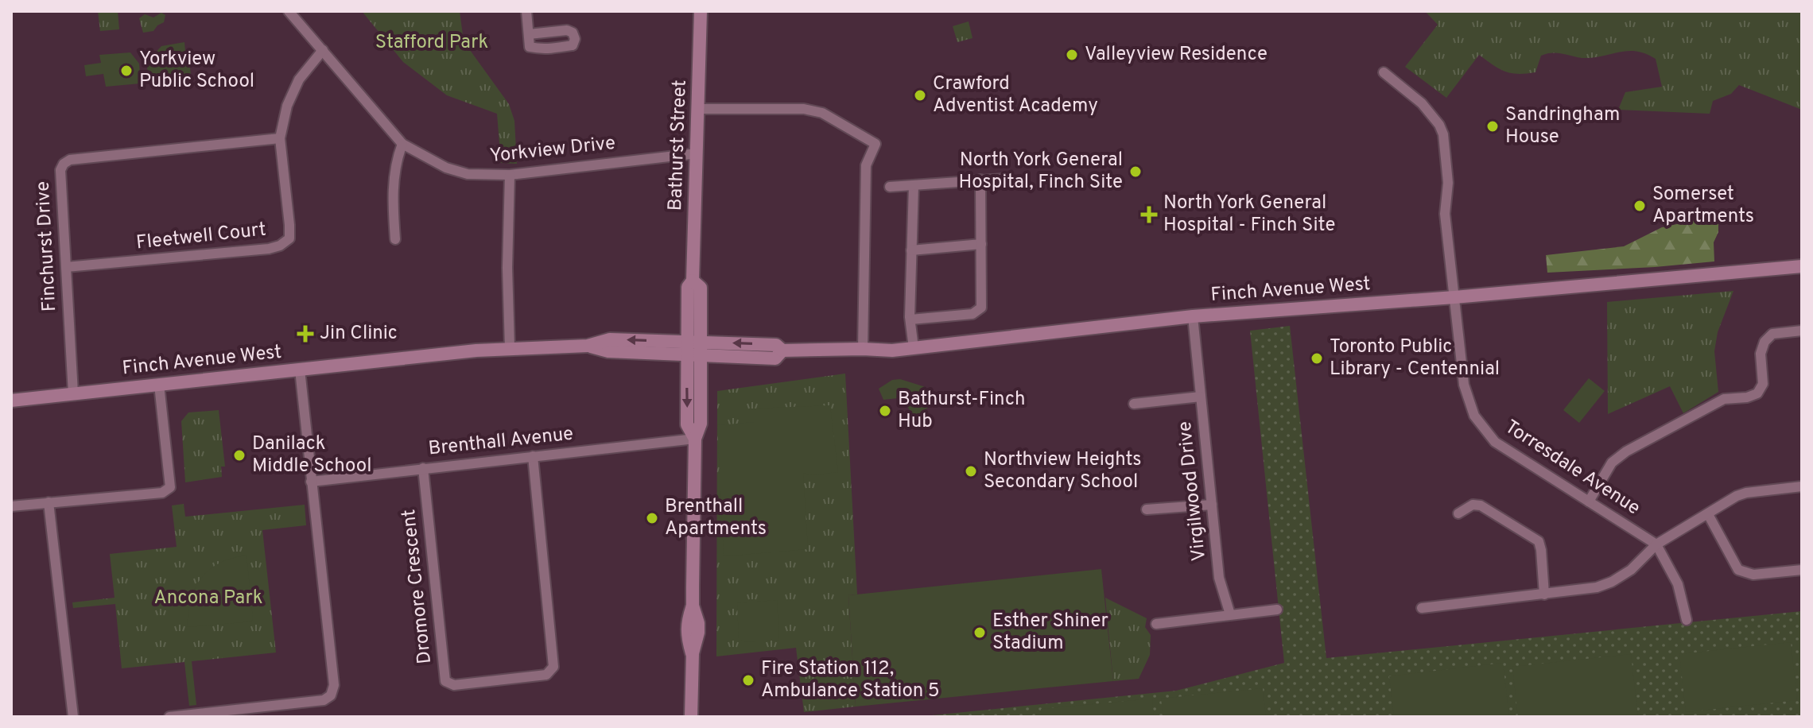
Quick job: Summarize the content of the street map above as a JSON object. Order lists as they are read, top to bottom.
{
  "streets": {
    "main road": ["Bathurst Street", "Finch Avenue West"],
    "street": [
      "Yorkview Drive",
      "Fleetwell Court",
      "Finchurst Drive",
      "Brenthall Avenue",
      "Torresdale Avenue",
      "Virgilwood Drive",
      "Dromore Crescent"
    ]
  },
  "crossings": [
    ["Bathurst Street", "Yorkview Drive"],
    ["Bathurst Street", "Finch Avenue West"],
    ["Bathurst Street", "Brenthall Avenue"],
    ["Yorkview Drive", "Fleetwell Court"],
    ["Fleetwell Court", "Finchurst Drive"],
    ["Finchurst Drive", "Finch Avenue West"],
    ["Finch Avenue West", "Torresdale Avenue"],
    ["Finch Avenue West", "Virgilwood Drive"],
    ["Brenthall Avenue", "Dromore Crescent"]
  ],
  "parks": ["Stafford Park", "Ancona Park"],
  "places": {
    "other": [
      "Valleyview Residence",
      "Yorkview Public School",
      "Crawford Adventist Academy",
      "Sandringham House",
      "North York General Hospital, Finch Site",
      "Somerset Apartments",
      "Toronto Public Library - Centennial",
      "Bathurst-Finch Hub",
      "Danilack Middle School",
      "Northview Heights Secondary School",
      "Brenthall Apartments",
      "Esther Shiner Stadium",
      "Fire Station 112, Ambulance Station 5"
    ],
    "health": ["North York General Hospital - Finch Site", "Jin Clinic"]
  }
}
